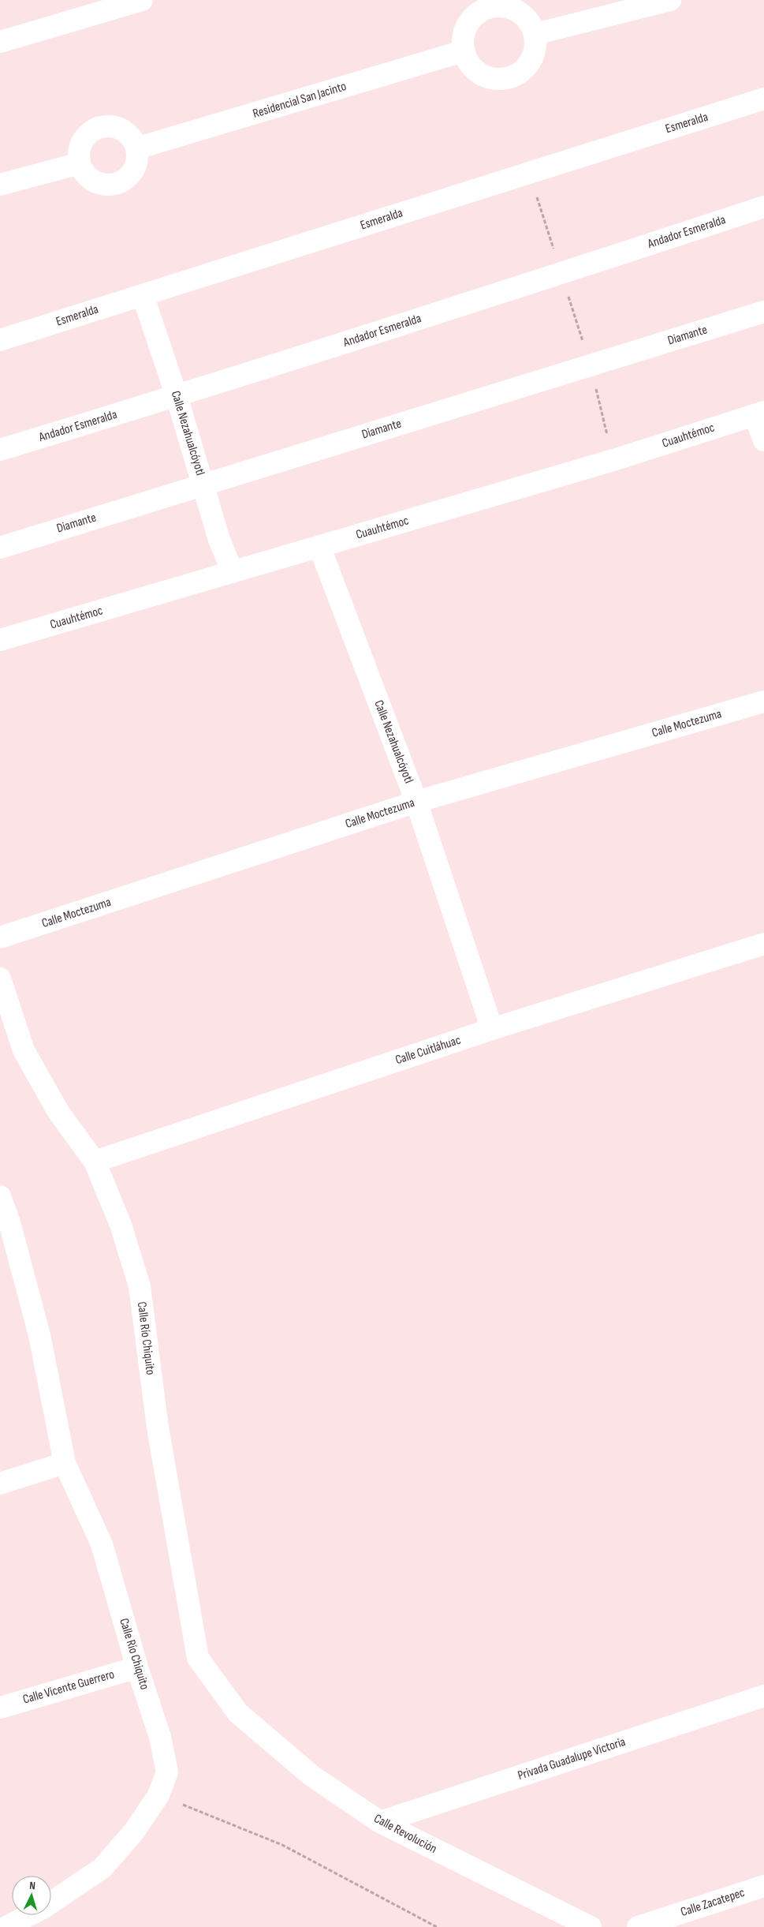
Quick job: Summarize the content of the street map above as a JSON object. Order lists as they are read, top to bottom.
{
  "streets": {
    "street": [
      "Residencial San Jacinto",
      "Esmeralda",
      "Andador Esmeralda",
      "Diamante",
      "Calle Nezahualcóyotl",
      "Cuauhtémoc",
      "Calle Moctezuma",
      "Calle Cuitláhuac",
      "Calle Río Chiquito",
      "Calle Vicente Guerrero",
      "Privada Guadalupe Victoria",
      "Calle Revolución",
      "Calle Zacatepec"
    ]
  },
  "crossings": [
    ["Esmeralda", "Calle Nezahualcóyotl"],
    ["Andador Esmeralda", "Calle Nezahualcóyotl"],
    ["Diamante", "Calle Nezahualcóyotl"],
    ["Calle Nezahualcóyotl", "Cuauhtémoc"],
    ["Calle Nezahualcóyotl", "Calle Moctezuma"],
    ["Calle Nezahualcóyotl", "Calle Cuitláhuac"],
    ["Calle Cuitláhuac", "Calle Río Chiquito"],
    ["Calle Río Chiquito", "Calle Vicente Guerrero"],
    ["Calle Río Chiquito", "Calle Revolución"],
    ["Privada Guadalupe Victoria", "Calle Revolución"]
  ],
  "north": "top"
}
